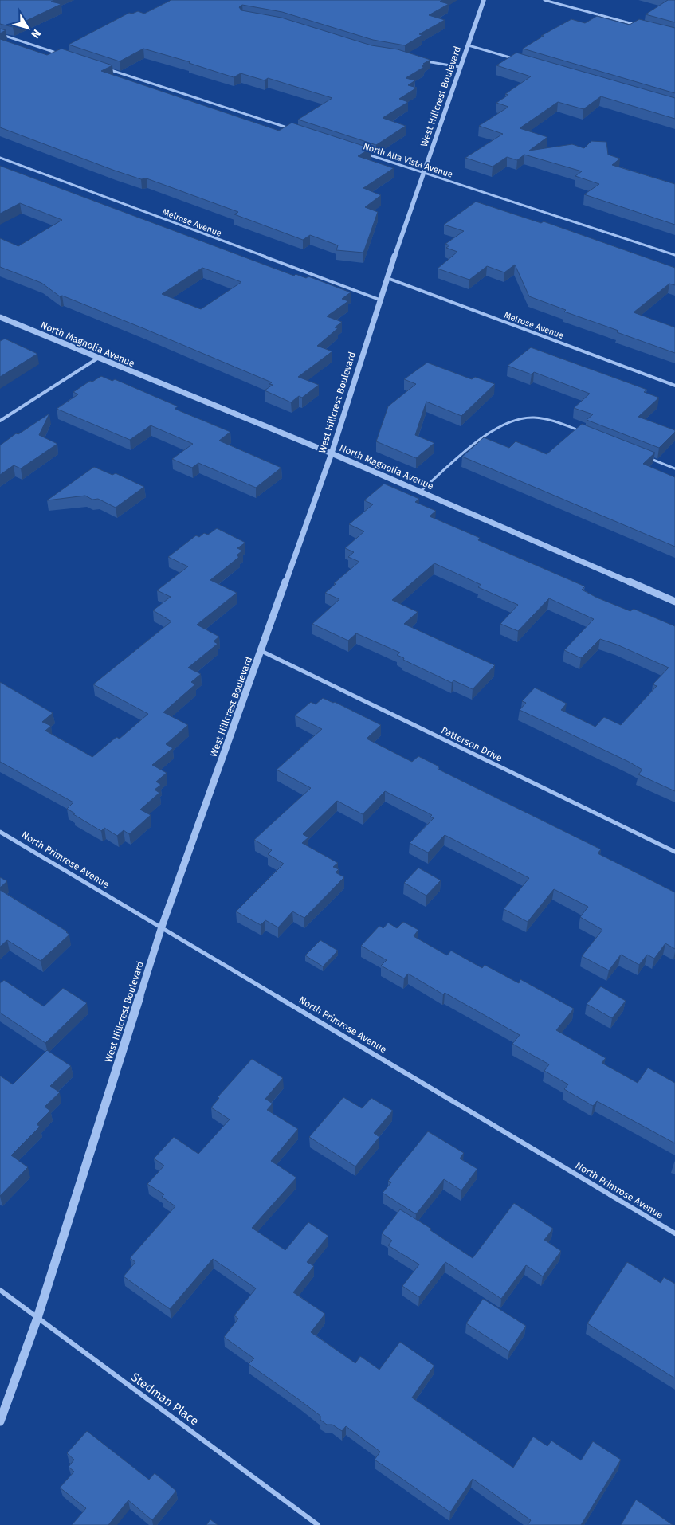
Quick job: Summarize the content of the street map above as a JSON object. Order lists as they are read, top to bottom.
{
  "streets": {
    "street": [
      "West Hillcrest Boulevard",
      "North Alta Vista Avenue",
      "Melrose Avenue",
      "North Magnolia Avenue",
      "Patterson Drive",
      "North Primrose Avenue",
      "Stedman Place"
    ]
  },
  "crossings": [
    ["West Hillcrest Boulevard", "North Alta Vista Avenue"],
    ["West Hillcrest Boulevard", "Melrose Avenue"],
    ["West Hillcrest Boulevard", "North Magnolia Avenue"],
    ["West Hillcrest Boulevard", "Patterson Drive"],
    ["West Hillcrest Boulevard", "North Primrose Avenue"],
    ["West Hillcrest Boulevard", "Stedman Place"]
  ],
  "north": "bottom right"
}
